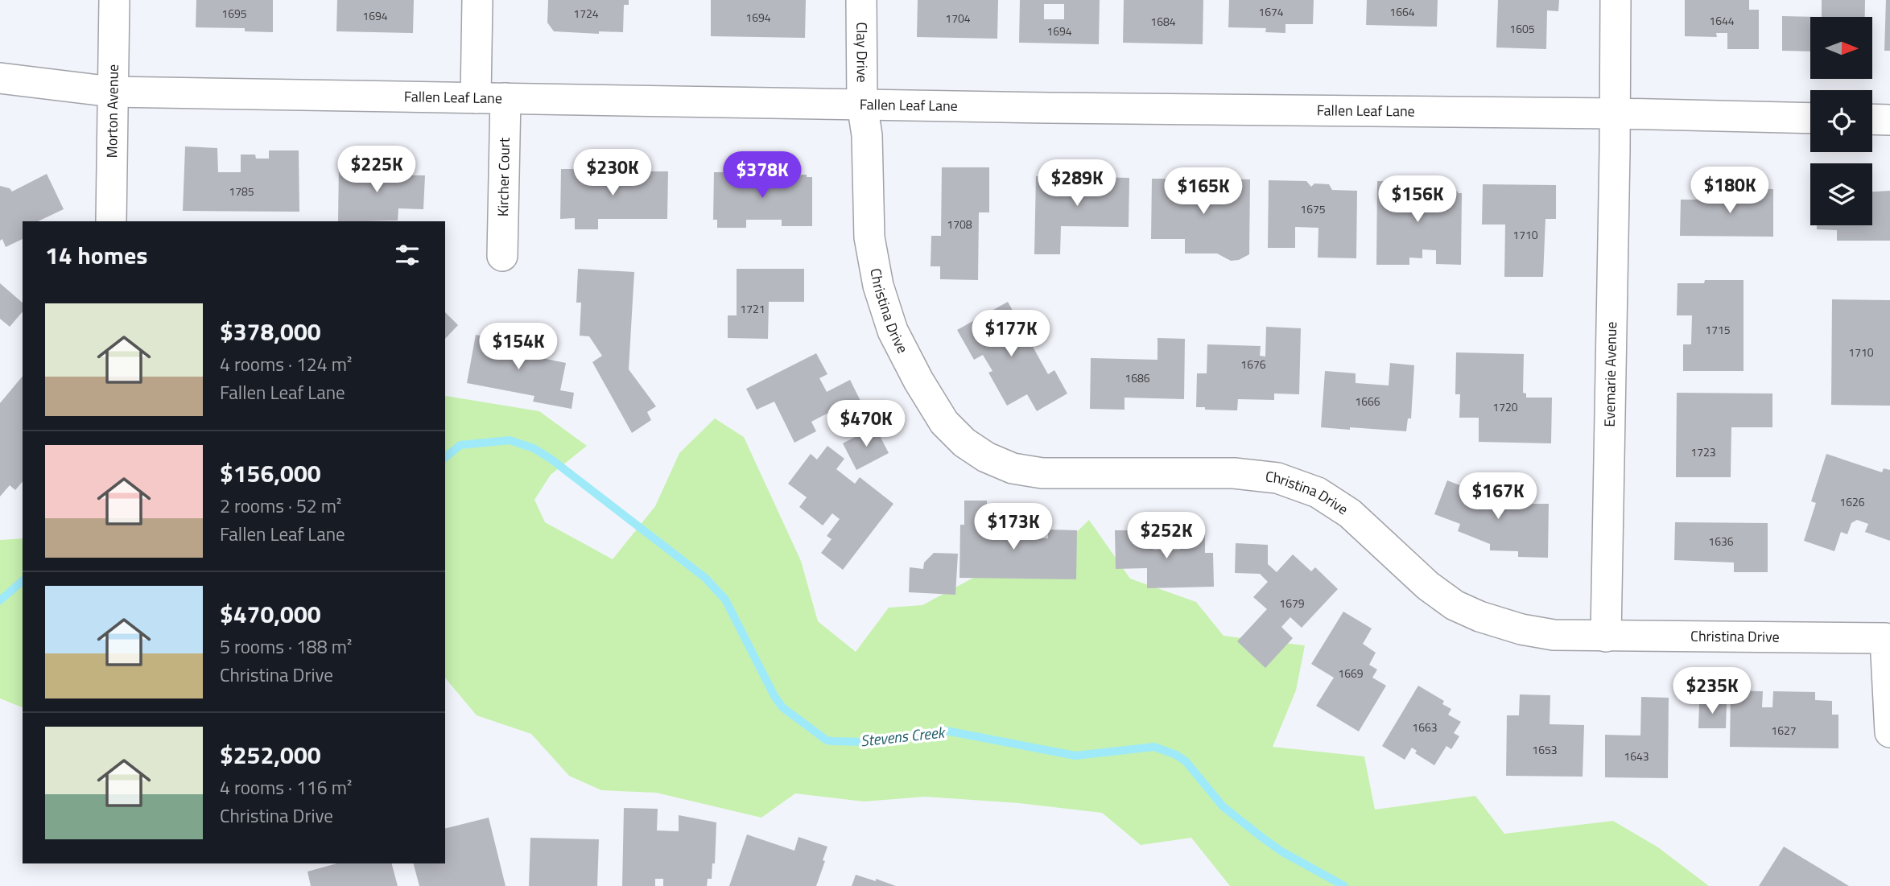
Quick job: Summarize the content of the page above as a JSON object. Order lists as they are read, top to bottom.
{
  "streets": {
    "street": [
      "Clay Drive",
      "Fallen Leaf Lane",
      "Morton Avenue",
      "Kircher Court",
      "Christina Drive",
      "Evemarie Avenue"
    ]
  },
  "crossings": [
    ["Clay Drive", "Fallen Leaf Lane"],
    ["Clay Drive", "Christina Drive"],
    ["Fallen Leaf Lane", "Morton Avenue"],
    ["Fallen Leaf Lane", "Kircher Court"],
    ["Fallen Leaf Lane", "Christina Drive"],
    ["Fallen Leaf Lane", "Evemarie Avenue"],
    ["Christina Drive", "Evemarie Avenue"]
  ],
  "water": ["Stevens Creek"],
  "house_numbers": [
    "1674",
    "1664",
    "1695",
    "1724",
    "1694",
    "1694",
    "1704",
    "1644",
    "1684",
    "1605",
    "1694",
    "1785",
    "1675",
    "1708",
    "1710",
    "1721",
    "1715",
    "1710",
    "1676",
    "1686",
    "1666",
    "1720",
    "1723",
    "1626",
    "1636",
    "1679",
    "1669",
    "1663",
    "1627",
    "1653",
    "1643"
  ],
  "north": "right",
  "page": {
    "price": [
      "$225K",
      "$230K",
      "$378K",
      "$289K",
      "$180K",
      "$165K",
      "$156K",
      "$177K",
      "$154K",
      "$470K",
      "$167K",
      "$173K",
      "$252K",
      "$235K"
    ],
    "heading": "14 homes",
    "list": [
      {
        "name": "$378,000",
        "note": "4 rooms · 124 m² · Fallen Leaf Lane"
      },
      {
        "name": "$156,000",
        "note": "2 rooms · 52 m² · Fallen Leaf Lane"
      },
      {
        "name": "$470,000",
        "note": "5 rooms · 188 m² · Christina Drive"
      },
      {
        "name": "$252,000",
        "note": "4 rooms · 116 m² · Christina Drive"
      }
    ]
  }
}
